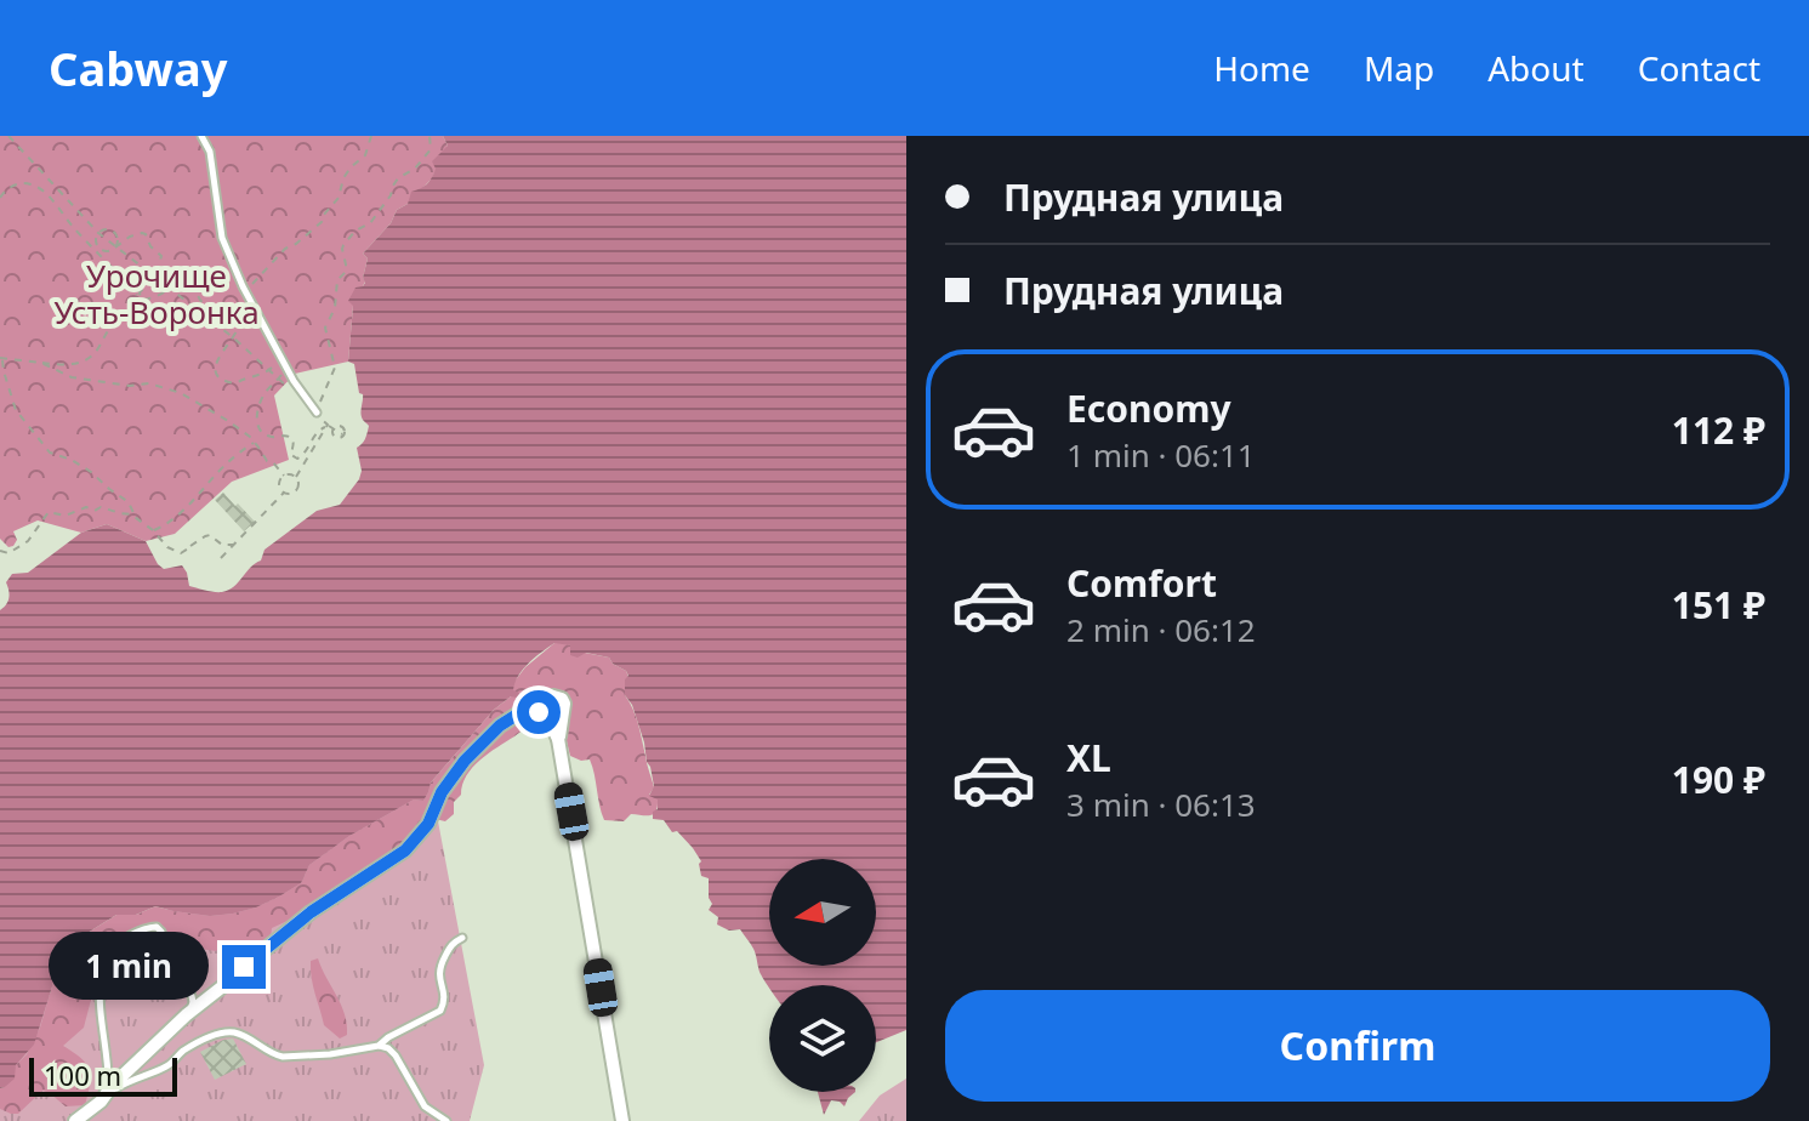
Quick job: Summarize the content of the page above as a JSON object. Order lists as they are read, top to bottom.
{
  "parks": ["Урочище Усть-Воронка"],
  "scale_bar": "100 m",
  "north": "left",
  "page": {
    "header": "Cabway",
    "nav": [
      "Home",
      "Map",
      "About",
      "Contact"
    ],
    "banner": ["Прудная улица", "Прудная улица"],
    "list": [
      {
        "name": "Economy",
        "note": "1 min · 06:11",
        "value": "112 ₽"
      },
      {
        "name": "Comfort",
        "note": "2 min · 06:12",
        "value": "151 ₽"
      },
      {
        "name": "XL",
        "note": "3 min · 06:13",
        "value": "190 ₽"
      }
    ],
    "bubble": "1 min",
    "buttons": "Confirm",
    "scale": "100 m"
  }
}
